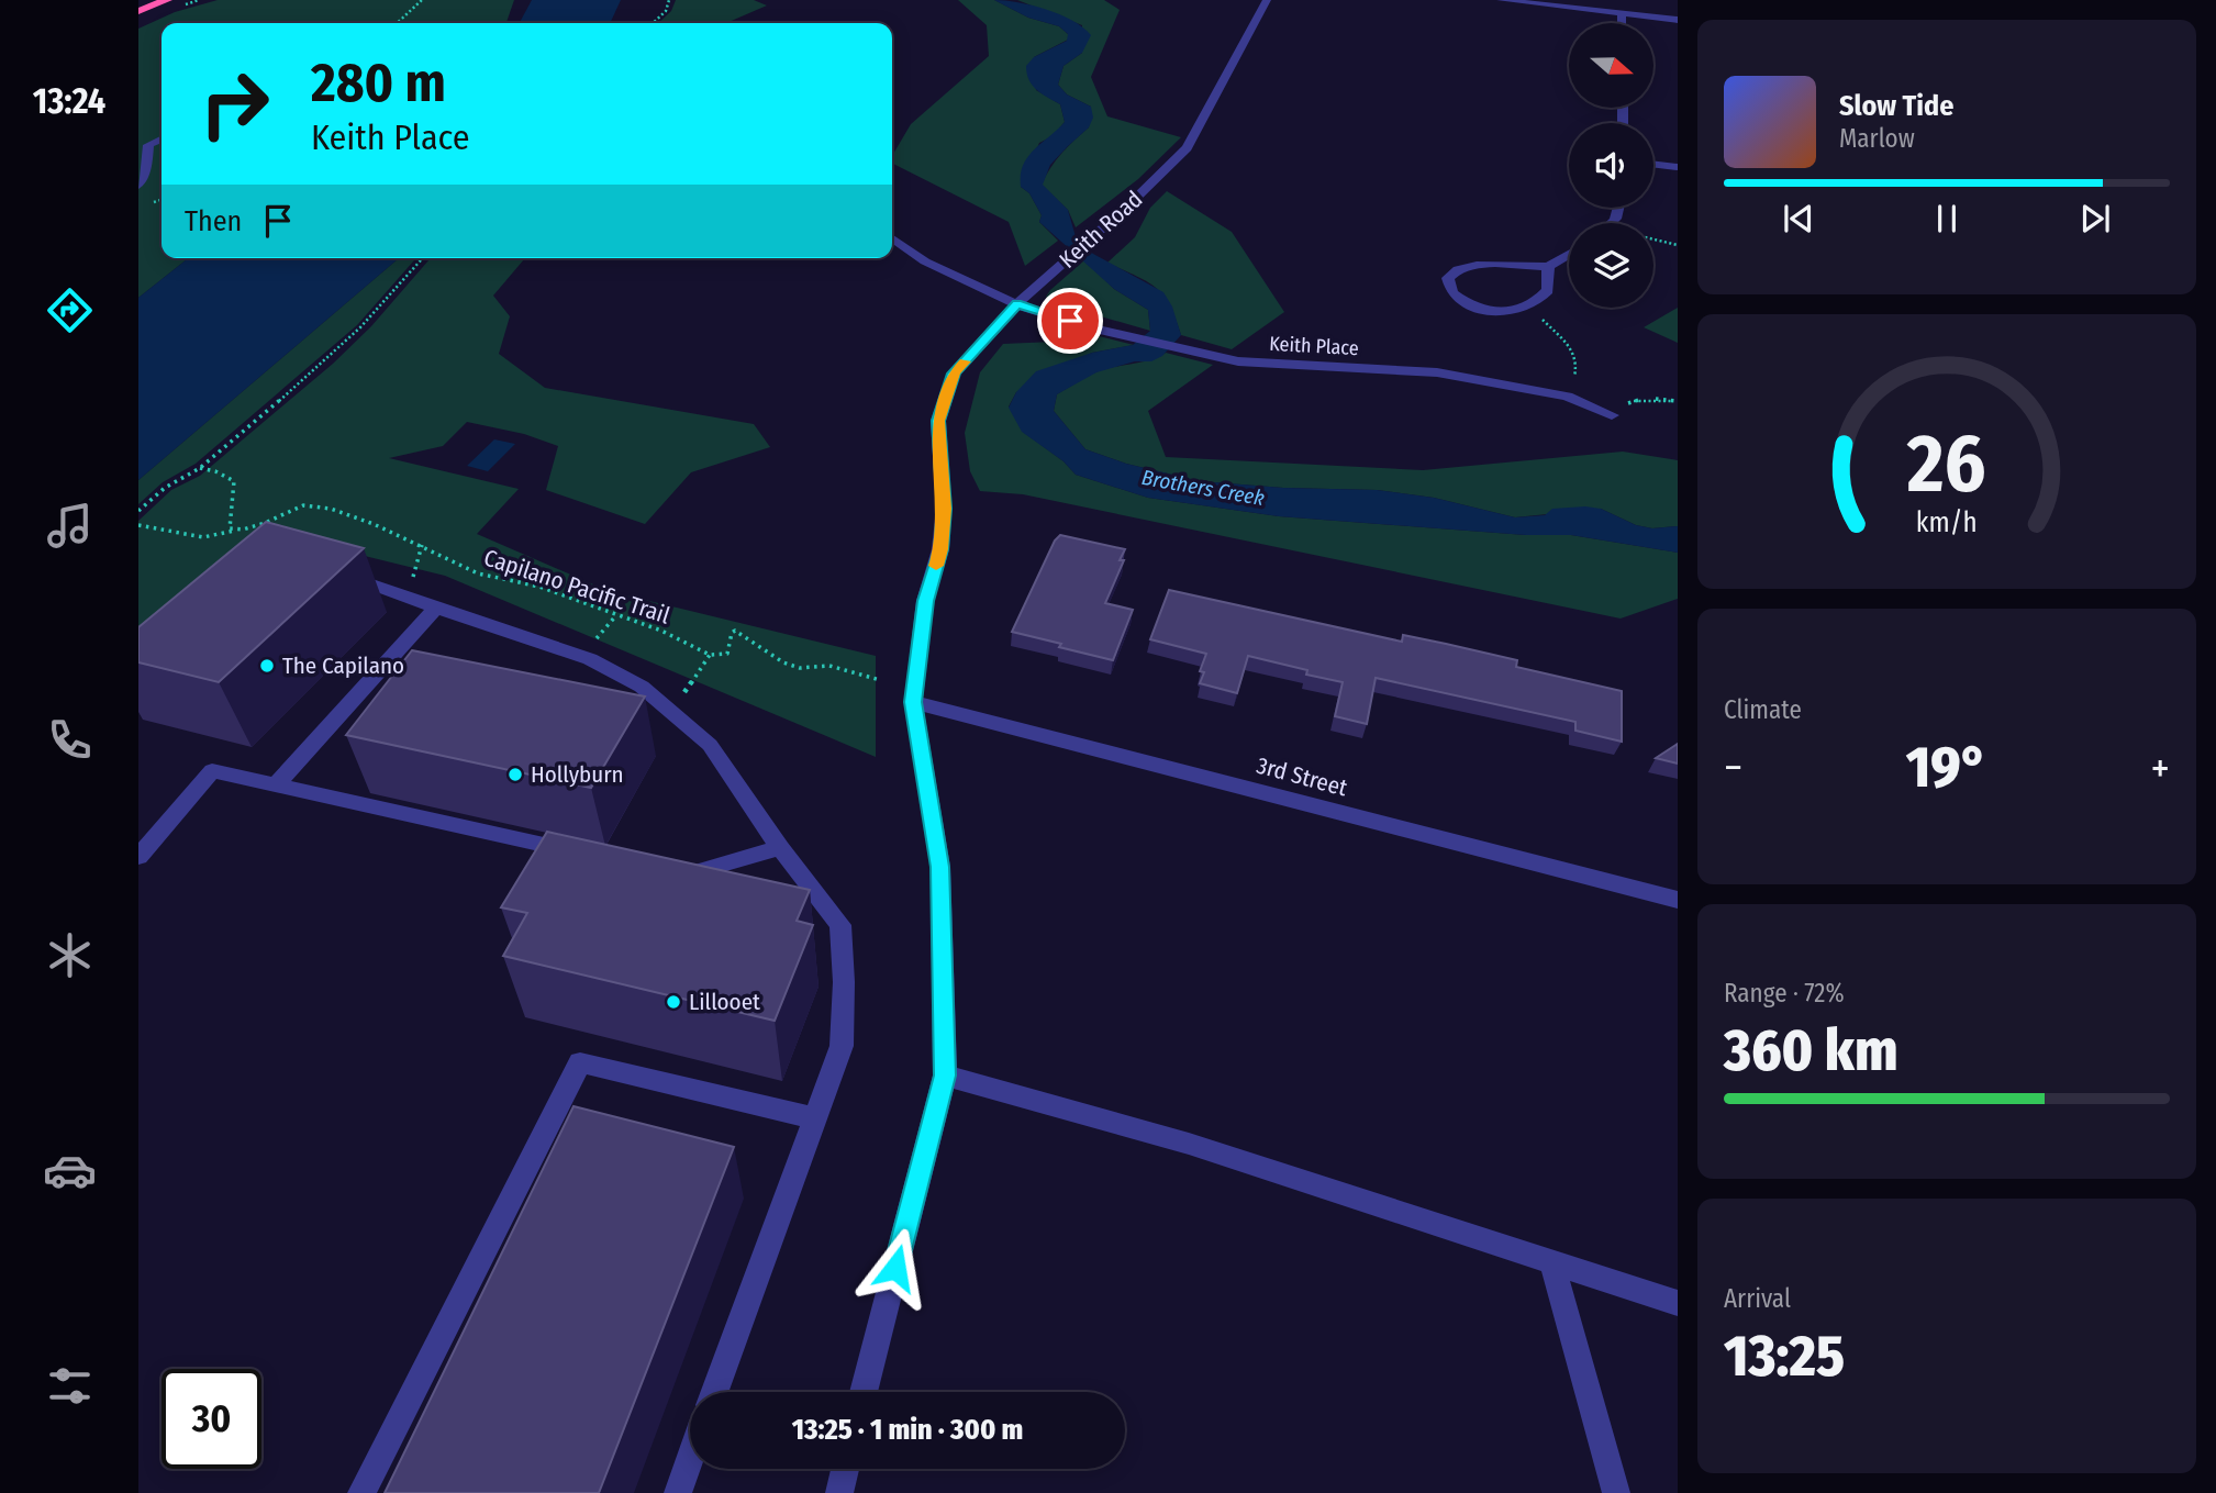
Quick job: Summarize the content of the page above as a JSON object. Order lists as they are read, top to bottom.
{
  "streets": {
    "street": ["Keith Road", "Keith Place", "3rd Street"],
    "path": ["Capilano Pacific Trail"]
  },
  "crossings": [
    ["Keith Road", "Keith Place"],
    ["Keith Road", "3rd Street"]
  ],
  "water": ["Brothers Creek"],
  "places": ["The Capilano", "Hollyburn", "Lillooet"],
  "north": "right",
  "page": {
    "tabs": "13:24",
    "turn": ["280 m", "Keith Place"],
    "song": ["Slow Tide", "Marlow"],
    "then": "Then",
    "tile": [
      "Climate",
      ["Range · 72%", "360 km"],
      ["Arrival", "13:25"]
    ],
    "heat": ["−", "19°", "+"],
    "limit": "30",
    "trip": "13:25 · 1 min · 300 m",
    "gauge": ["26", "km/h"]
  }
}
